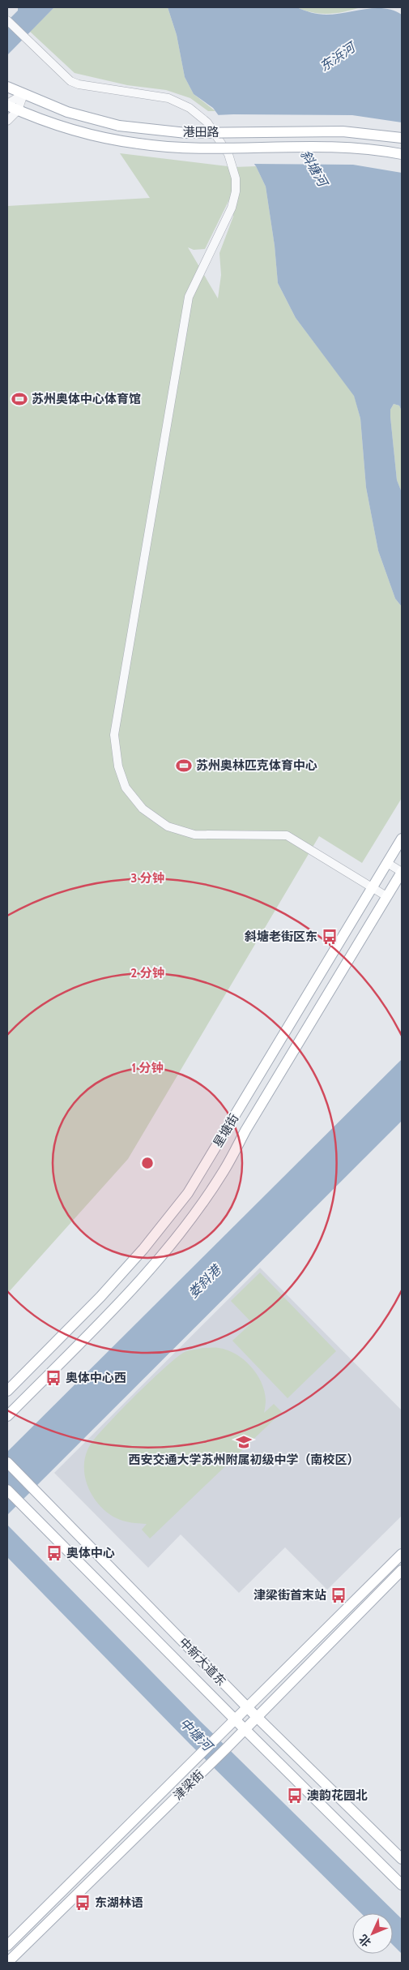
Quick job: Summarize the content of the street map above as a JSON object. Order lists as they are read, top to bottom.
{
  "streets": {
    "main road": [
      "港田路",
      "星塘街",
      "中新大道东",
      "津梁街"
    ]
  },
  "crossings": [
    ["中新大道东", "津梁街"]
  ],
  "water": [
    "东浜河",
    "斜塘河",
    "娄斜港",
    "中塘河"
  ],
  "places": {
    "sports": ["苏州奥体中心体育馆", "苏州奥林匹克体育中心"],
    "bus stop": [
      "斜塘老街区东",
      "奥体中心西",
      "奥体中心",
      "津梁街首末站",
      "澳韵花园北",
      "东湖林语"
    ],
    "school or university": ["西安交通大学苏州附属初级中学（南校区）"]
  },
  "north": "bottom left",
  "rings": ["3 分钟", "2 分钟", "1 分钟"]
}
